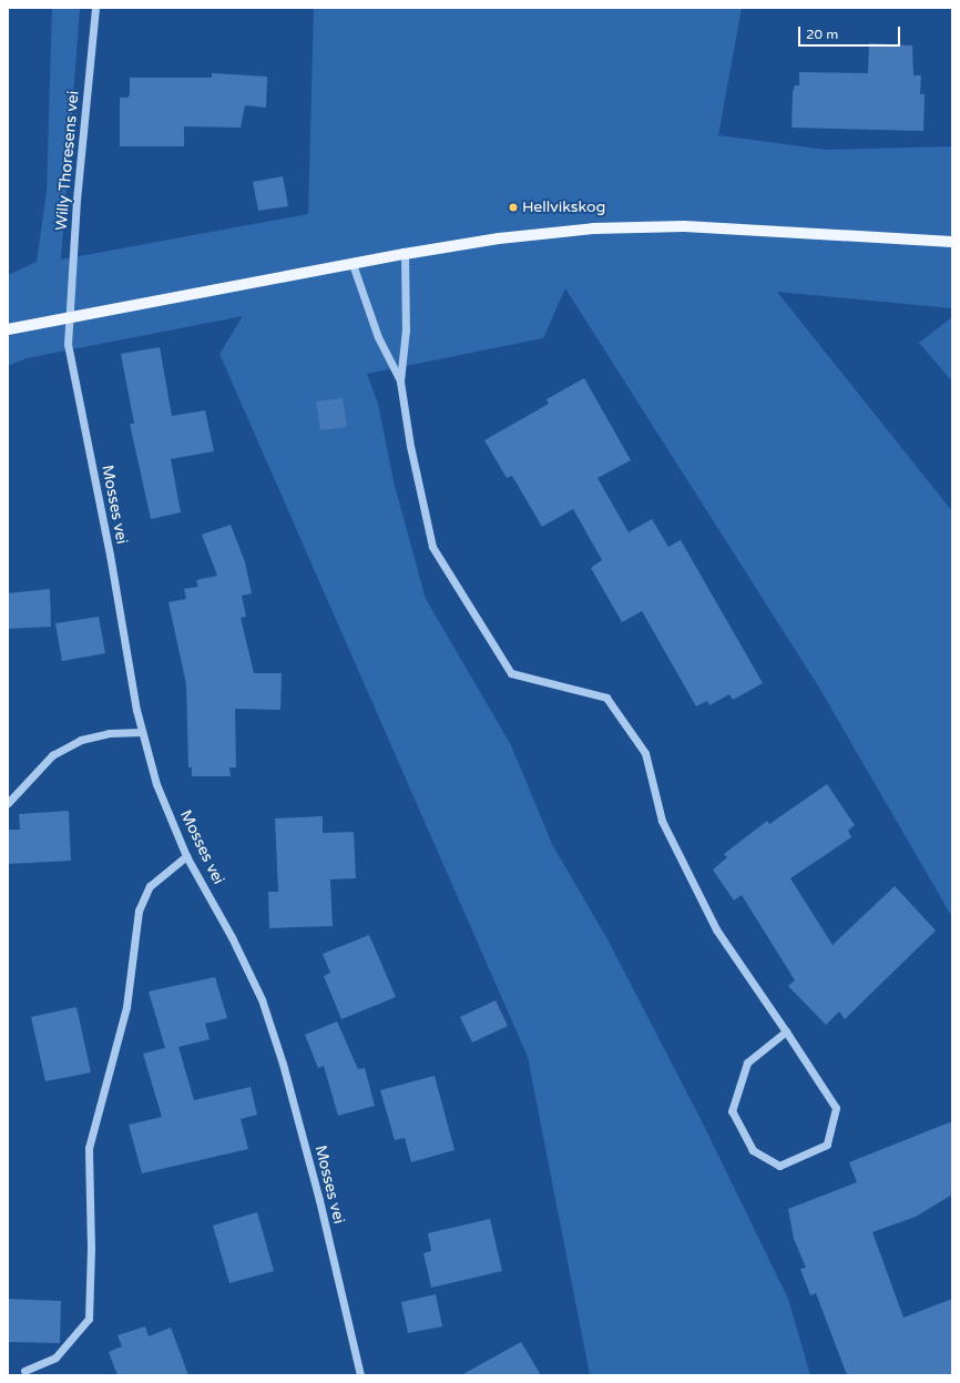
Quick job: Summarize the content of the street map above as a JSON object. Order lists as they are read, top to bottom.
{
  "streets": {
    "street": ["Willy Thoresens vei", "Mosses vei"]
  },
  "crossings": [
    ["Willy Thoresens vei", "Mosses vei"]
  ],
  "places": ["Hellvikskog"],
  "scale_bar": "20 m"
}
